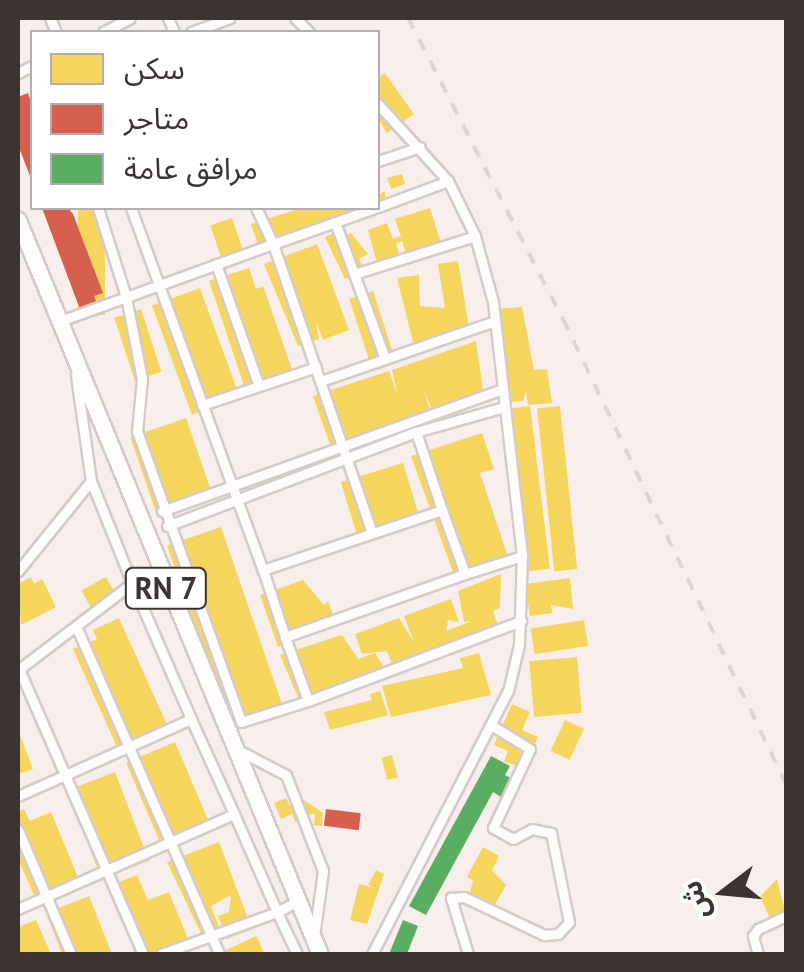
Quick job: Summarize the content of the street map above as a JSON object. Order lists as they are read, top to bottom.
{
  "streets": {
    "main road": ["RN 7"]
  },
  "legend": ["سكن", "متاجر", "مرافق عامة"],
  "north": "left"
}
